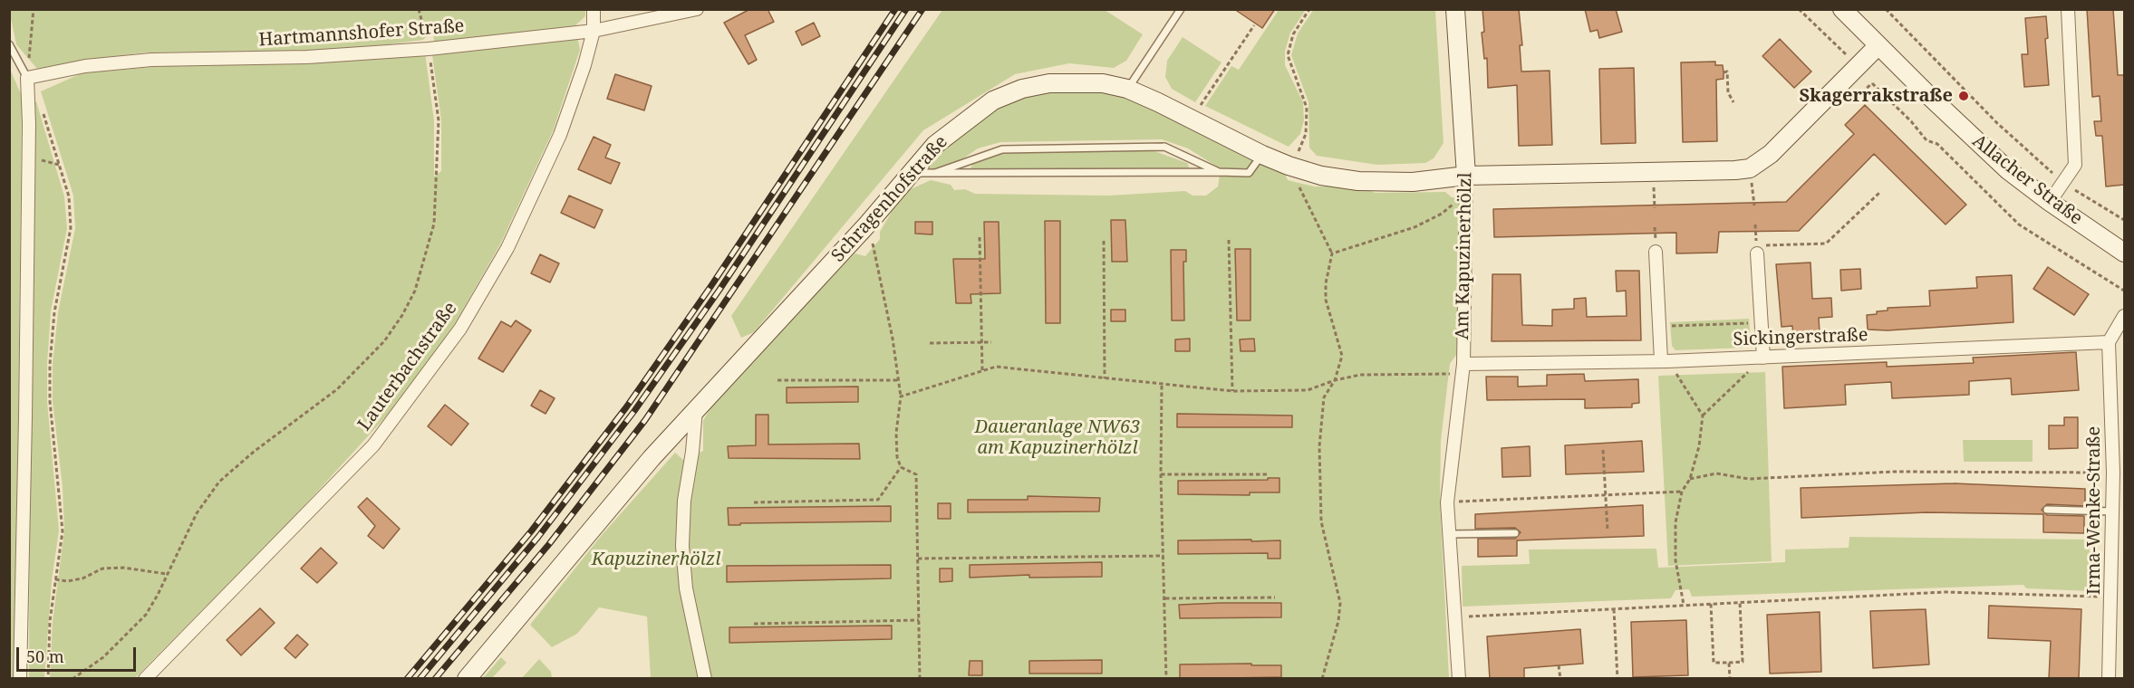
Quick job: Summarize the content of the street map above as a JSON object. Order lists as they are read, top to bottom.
{
  "streets": {
    "street": [
      "Hartmannshofer Straße",
      "Allacher Straße",
      "Schragenhofstraße",
      "Am Kapuzinerhölzl",
      "Sickingerstraße",
      "Lauterbachstraße",
      "Irma-Wenke-Straße"
    ]
  },
  "crossings": [
    ["Hartmannshofer Straße", "Lauterbachstraße"],
    ["Schragenhofstraße", "Am Kapuzinerhölzl"],
    ["Am Kapuzinerhölzl", "Sickingerstraße"],
    ["Sickingerstraße", "Irma-Wenke-Straße"]
  ],
  "parks": ["Daueranlage NW63 am Kapuzinerhölzl", "Kapuzinerhölzl"],
  "places": ["Skagerrakstraße"],
  "scale_bar": "50 m"
}
